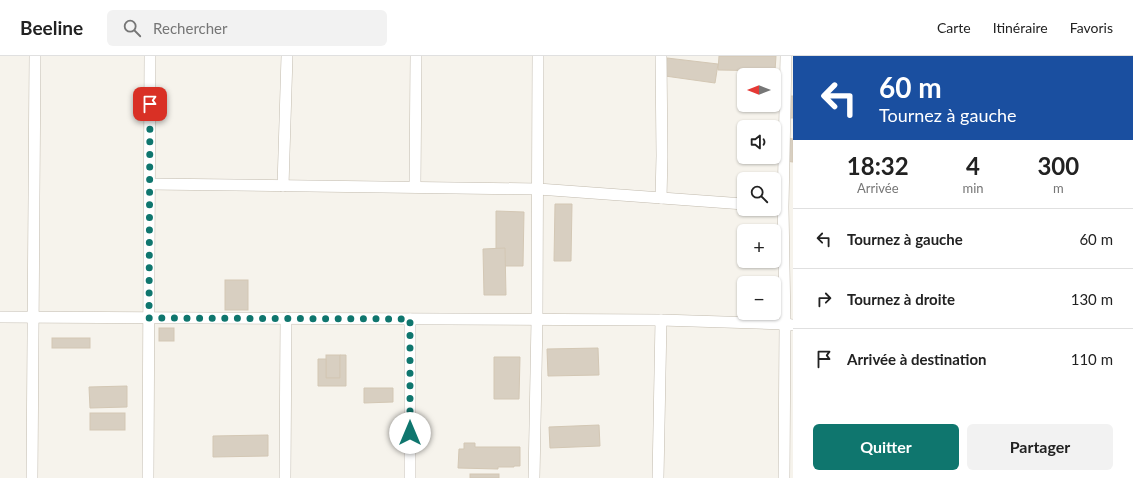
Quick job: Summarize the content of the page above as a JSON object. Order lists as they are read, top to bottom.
{
  "north": "left",
  "page": {
    "header": "Beeline",
    "search": "Rechercher",
    "nav": ["Carte", "Itinéraire", "Favoris"],
    "turn": ["60 m", "Tournez à gauche"],
    "map_buttons": ["+", "−"],
    "eta": [
      "18:32",
      "Arrivée",
      "4",
      "min",
      "300",
      "m"
    ],
    "list": [
      {
        "name": "Tournez à gauche",
        "value": "60 m"
      },
      {
        "name": "Tournez à droite",
        "value": "130 m"
      },
      {
        "name": "Arrivée à destination",
        "value": "110 m"
      }
    ],
    "buttons": ["Quitter", "Partager"]
  }
}
